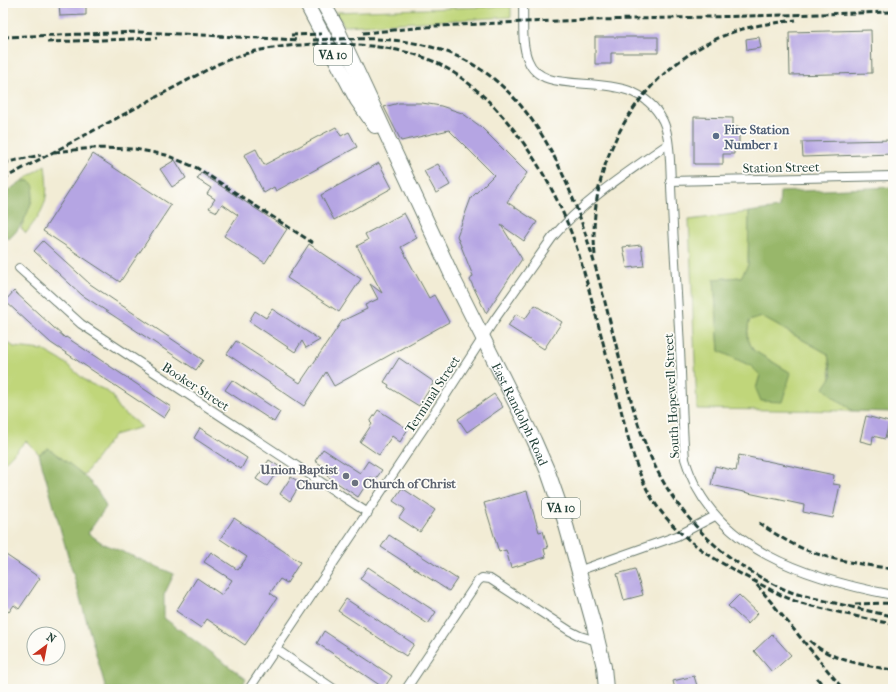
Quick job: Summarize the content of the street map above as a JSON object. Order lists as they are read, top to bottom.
{
  "streets": {
    "highway": ["VA 10", "East Randolph Road"],
    "street": [
      "Station Street",
      "Booker Street",
      "Terminal Street",
      "South Hopewell Street"
    ]
  },
  "crossings": [
    ["Station Street", "South Hopewell Street"],
    ["Booker Street", "Terminal Street"],
    ["Terminal Street", "South Hopewell Street"],
    ["Terminal Street", "East Randolph Road"]
  ],
  "places": ["Fire Station Number 1", "Union Baptist Church", "Church of Christ"],
  "north": "top right"
}
